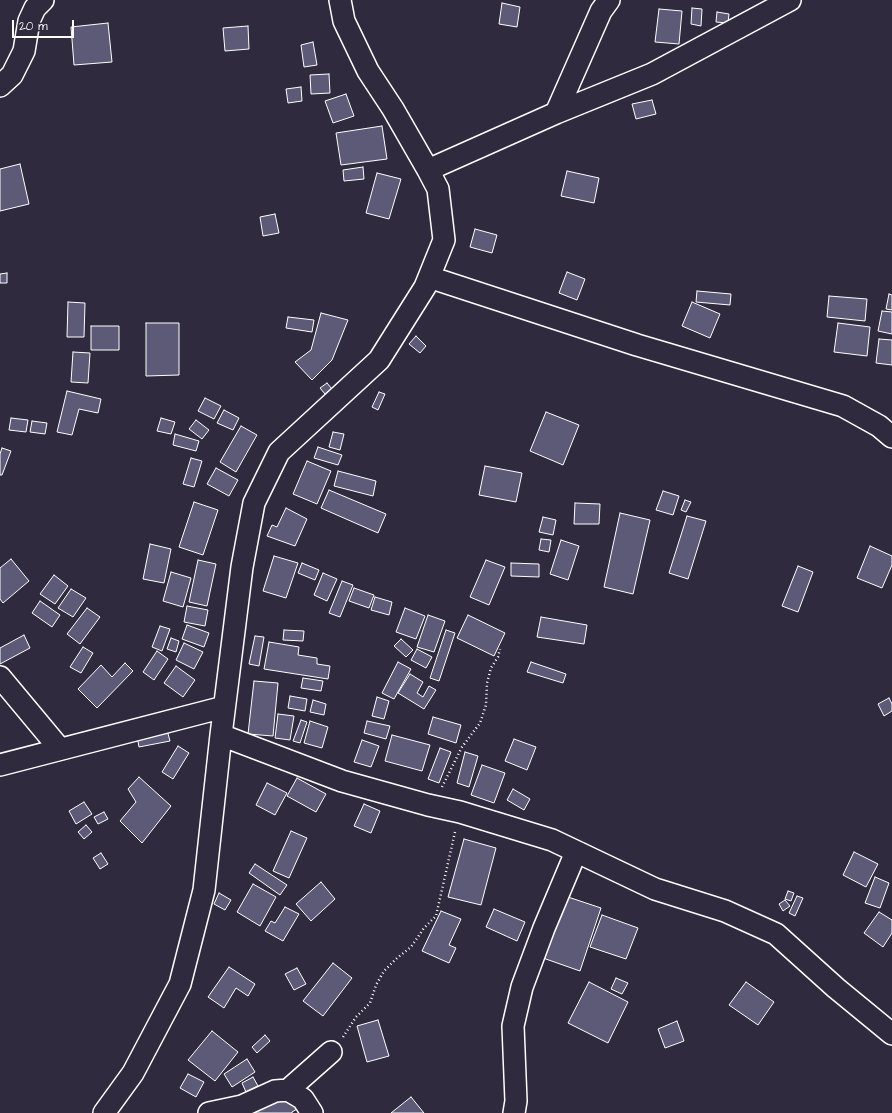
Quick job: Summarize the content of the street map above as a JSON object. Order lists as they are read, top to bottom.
{
  "scale_bar": "20 m"
}
